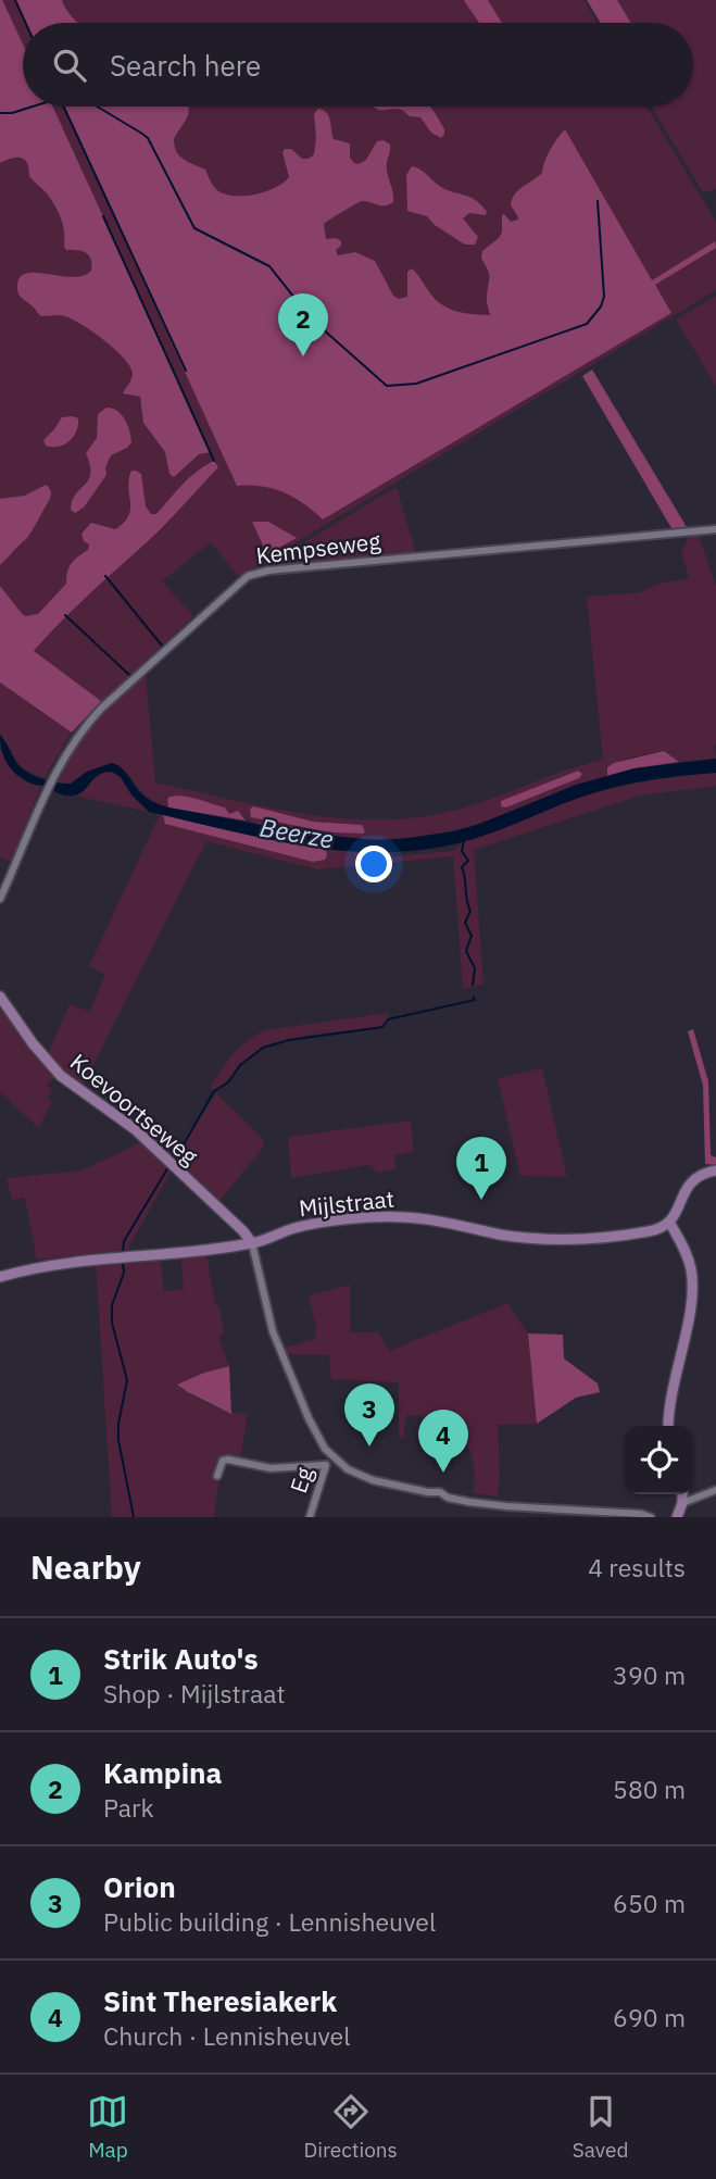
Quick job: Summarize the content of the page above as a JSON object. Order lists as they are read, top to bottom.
{
  "streets": {
    "street": [
      "Kempseweg",
      "Koevoortseweg",
      "Mijlstraat",
      "Eg"
    ]
  },
  "crossings": [
    ["Koevoortseweg", "Mijlstraat"]
  ],
  "water": ["Beerze"],
  "page": {
    "search": "Search here",
    "pins": [
      "2",
      "1",
      "3",
      "4"
    ],
    "heading": ["Nearby", "4 results"],
    "list": [
      {
        "mark": "1",
        "name": "Strik Auto's",
        "note": "Shop · Mijlstraat",
        "value": "390 m"
      },
      {
        "mark": "2",
        "name": "Kampina",
        "note": "Park",
        "value": "580 m"
      },
      {
        "mark": "3",
        "name": "Orion",
        "note": "Public building · Lennisheuvel",
        "value": "650 m"
      },
      {
        "mark": "4",
        "name": "Sint Theresiakerk",
        "note": "Church · Lennisheuvel",
        "value": "690 m"
      }
    ],
    "nav": ["Map", "Directions", "Saved"]
  }
}
